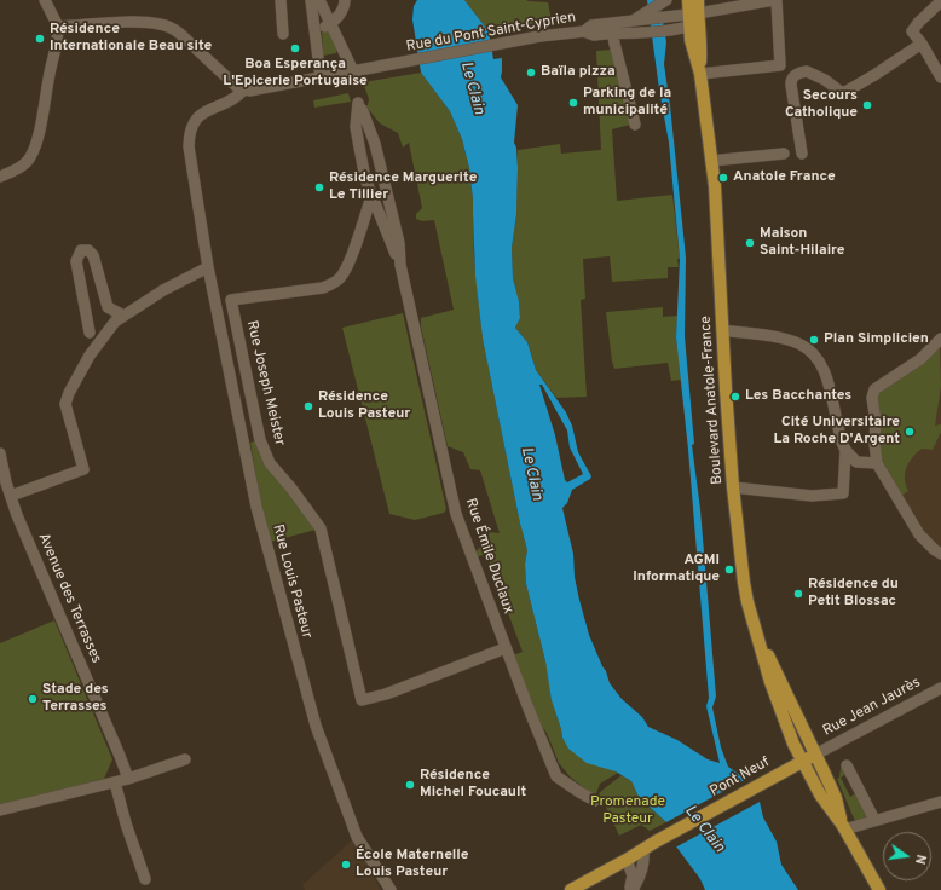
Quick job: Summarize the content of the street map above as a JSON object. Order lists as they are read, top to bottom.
{
  "streets": {
    "main road": ["Boulevard Anatole-France", "Pont Neuf"],
    "street": [
      "Rue du Pont Saint-Cyprien",
      "Rue Joseph Meister",
      "Rue Émile Duclaux",
      "Rue Louis Pasteur",
      "Avenue des Terrasses",
      "Rue Jean Jaurès"
    ]
  },
  "crossings": [
    ["Rue du Pont Saint-Cyprien", "Boulevard Anatole-France"],
    ["Rue du Pont Saint-Cyprien", "Rue Louis Pasteur"],
    ["Rue Joseph Meister", "Rue Émile Duclaux"],
    ["Boulevard Anatole-France", "Rue Jean Jaurès"],
    ["Boulevard Anatole-France", "Pont Neuf"],
    ["Rue Jean Jaurès", "Pont Neuf"]
  ],
  "water": ["Le Clain"],
  "parks": ["Promenade Pasteur"],
  "places": [
    "Résidence Internationale Beau site",
    "Boa Esperança L'Epicerie Portugaise",
    "Baïla pizza",
    "Parking de la municipalité",
    "Secours Catholique",
    "Anatole France",
    "Résidence Marguerite Le Tillier",
    "Maison Saint-Hilaire",
    "Plan Simplicien",
    "Les Bacchantes",
    "Résidence Louis Pasteur",
    "Cité Universitaire La Roche D'Argent",
    "AGMI Informatique",
    "Résidence du Petit Blossac",
    "Stade des Terrasses",
    "Résidence Michel Foucault",
    "École Maternelle Louis Pasteur"
  ],
  "north": "right"
}
